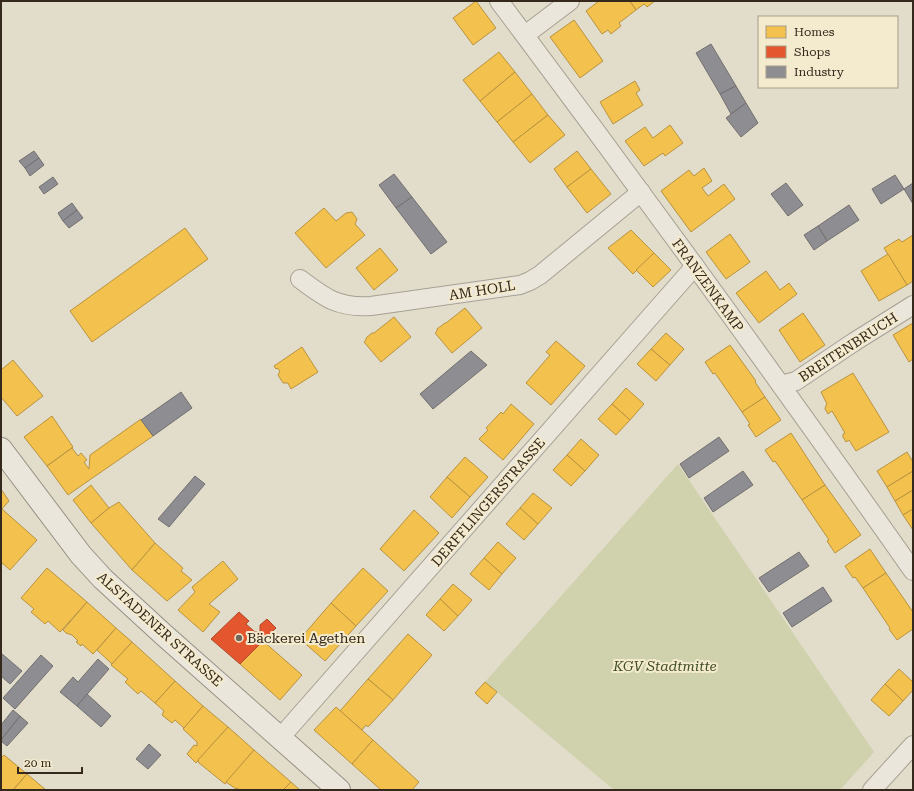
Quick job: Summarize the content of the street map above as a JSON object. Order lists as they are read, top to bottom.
{
  "streets": {
    "street": [
      "FRANZENKAMP",
      "AM HOLL",
      "BREITENBRUCH",
      "DERFFLINGERSTRASSE",
      "ALSTADENER STRASSE"
    ]
  },
  "crossings": [
    ["FRANZENKAMP", "AM HOLL"],
    ["FRANZENKAMP", "BREITENBRUCH"],
    ["FRANZENKAMP", "DERFFLINGERSTRASSE"],
    ["DERFFLINGERSTRASSE", "ALSTADENER STRASSE"]
  ],
  "parks": ["KGV Stadtmitte"],
  "places": ["Bäckerei Agethen"],
  "legend": ["Homes", "Shops", "Industry"],
  "scale_bar": "20 m"
}
